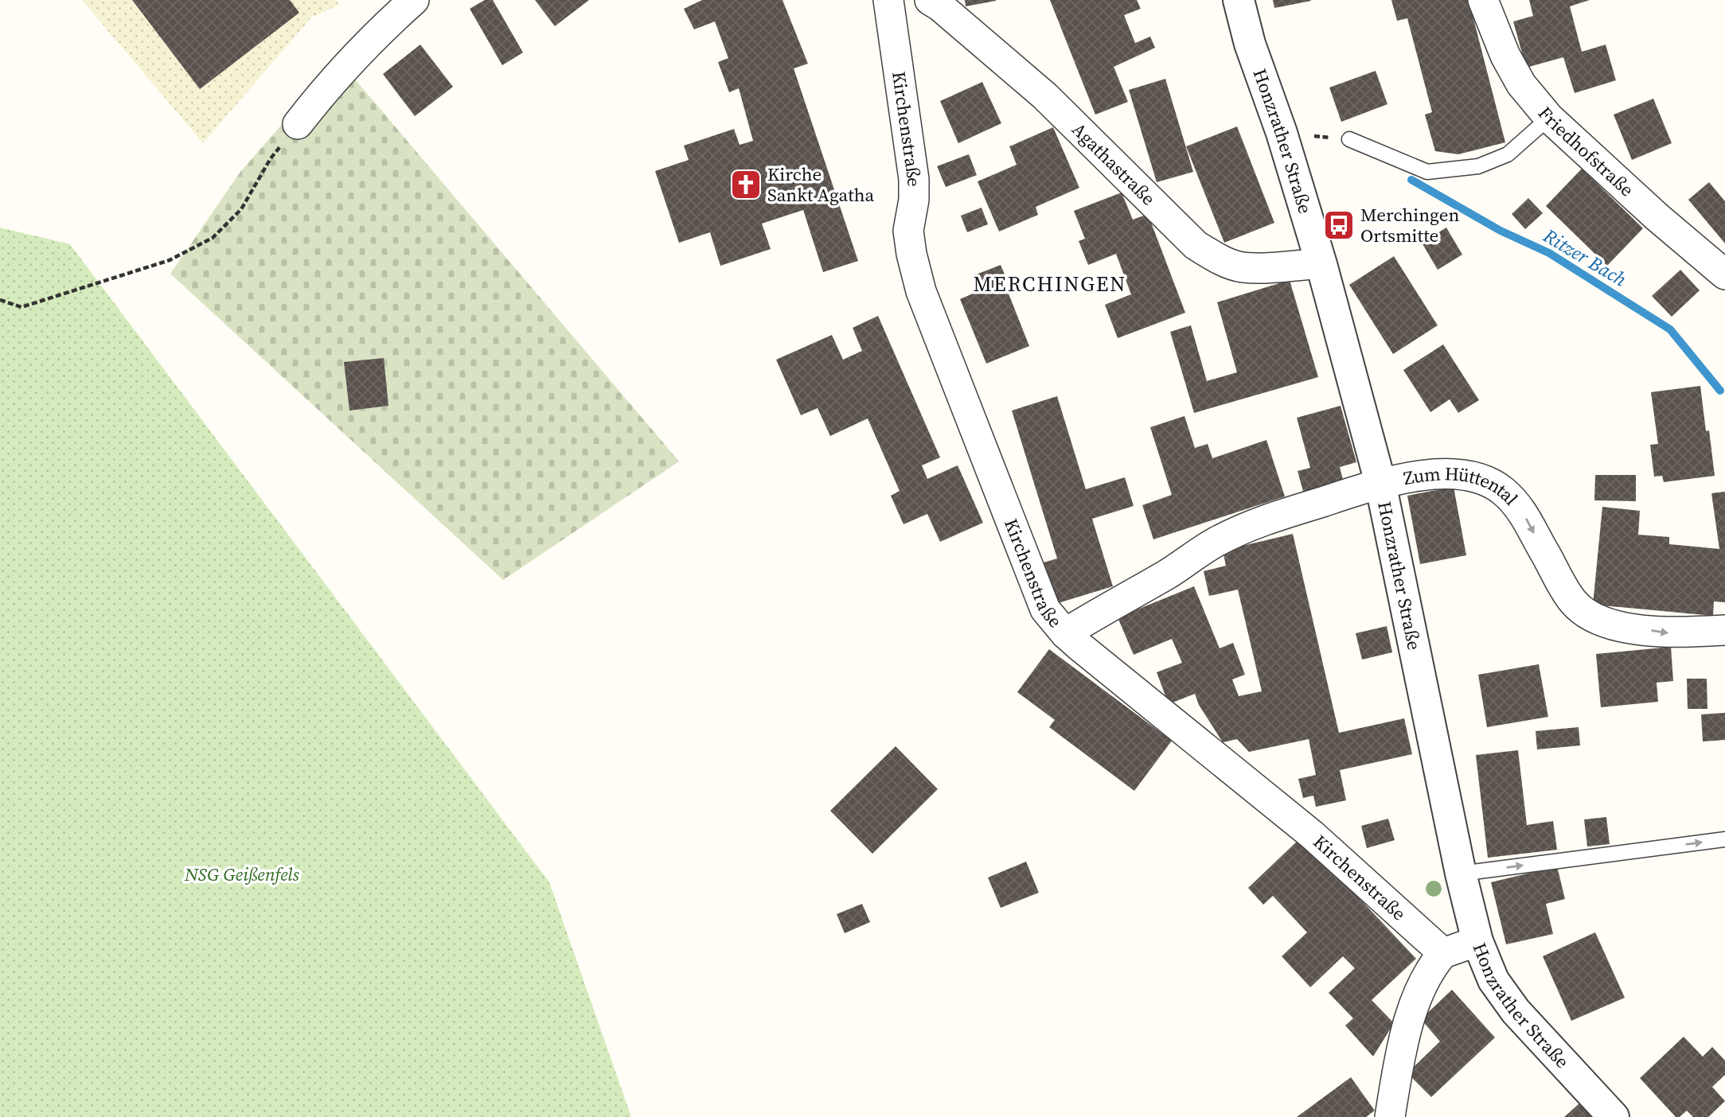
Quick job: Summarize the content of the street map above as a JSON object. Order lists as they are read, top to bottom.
{
  "streets": {
    "street": [
      "Kirchenstraße",
      "Honzrather Straße",
      "Friedhofstraße",
      "Agathastraße",
      "Zum Hüttental"
    ]
  },
  "crossings": [
    ["Kirchenstraße", "Zum Hüttental"],
    ["Honzrather Straße", "Agathastraße"],
    ["Honzrather Straße", "Zum Hüttental"]
  ],
  "one_way": ["Zum Hüttental"],
  "districts": ["MERCHINGEN"],
  "water": ["Ritzer Bach"],
  "parks": ["NSG Geißenfels"],
  "places": {
    "church": ["Kirche Sankt Agatha"],
    "bus stop": ["Merchingen Ortsmitte"]
  }
}
